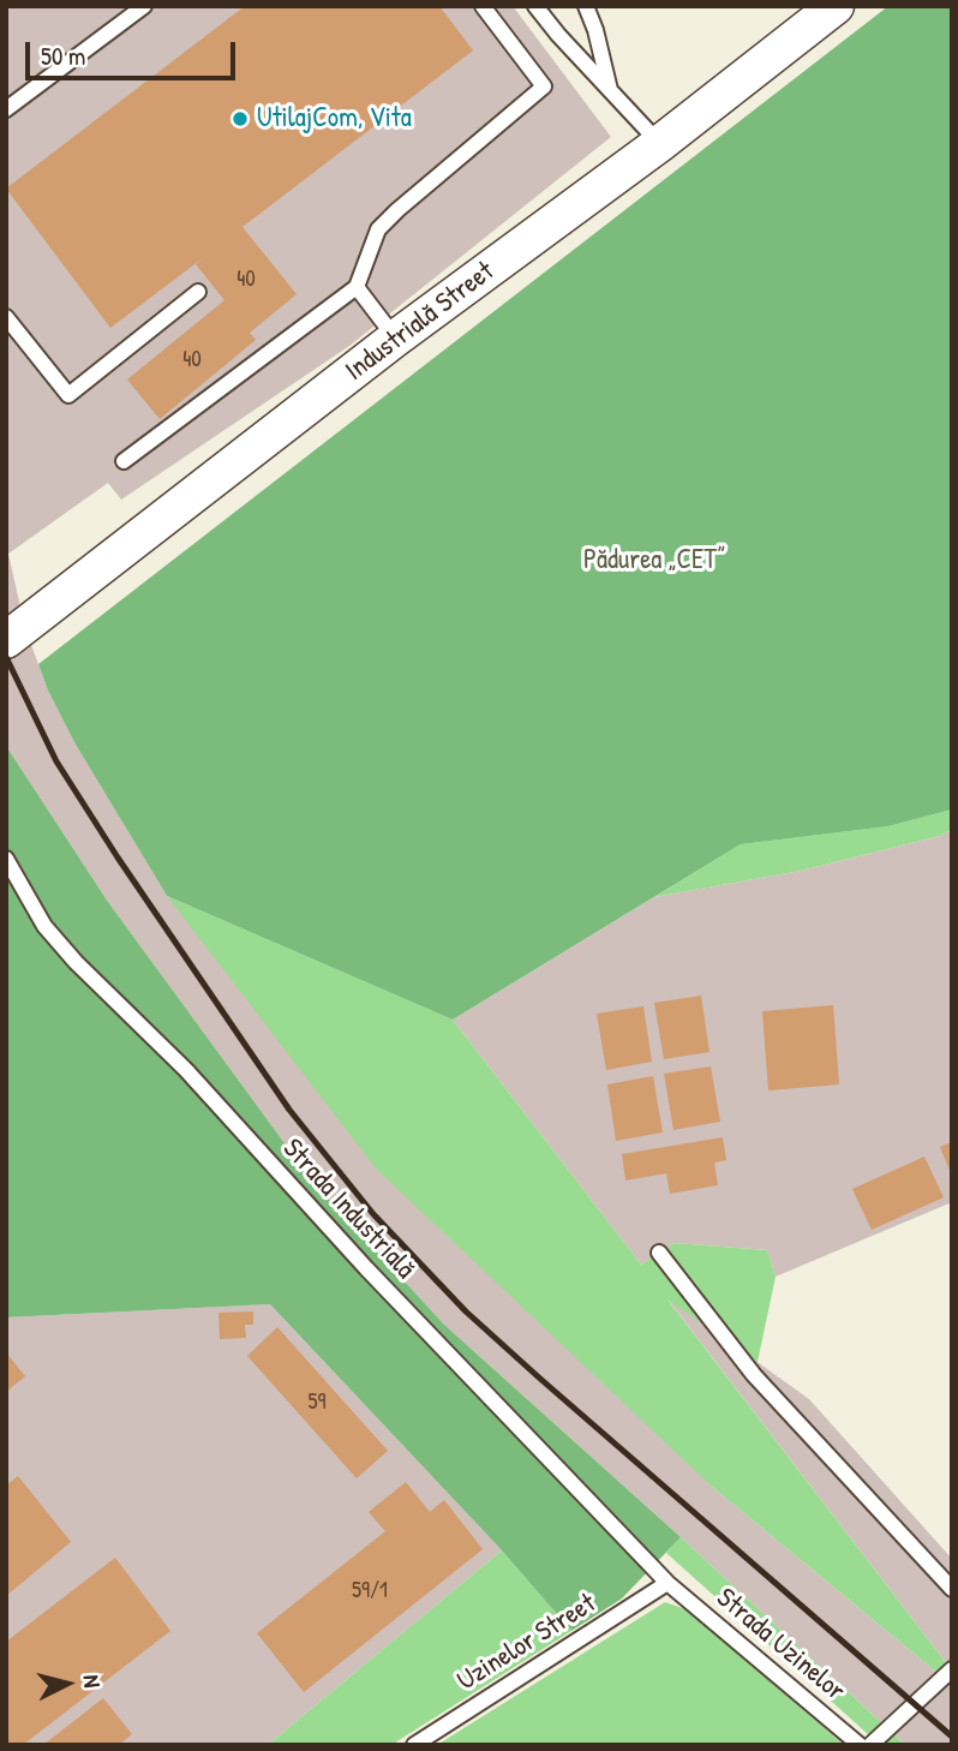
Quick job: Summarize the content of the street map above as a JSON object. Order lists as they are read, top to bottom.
{
  "streets": {
    "street": ["Industrială Street"],
    "lane": ["Strada Industrială", "Uzinelor Street", "Strada Uzinelor"]
  },
  "crossings": [
    ["Strada Industrială", "Uzinelor Street"],
    ["Strada Industrială", "Strada Uzinelor"],
    ["Uzinelor Street", "Strada Uzinelor"]
  ],
  "parks": ["Pădurea „CET”"],
  "places": ["UtilajCom, Vita"],
  "house_numbers": [
    "40",
    "40",
    "59",
    "59/1"
  ],
  "scale_bar": "50 m",
  "north": "right"
}
